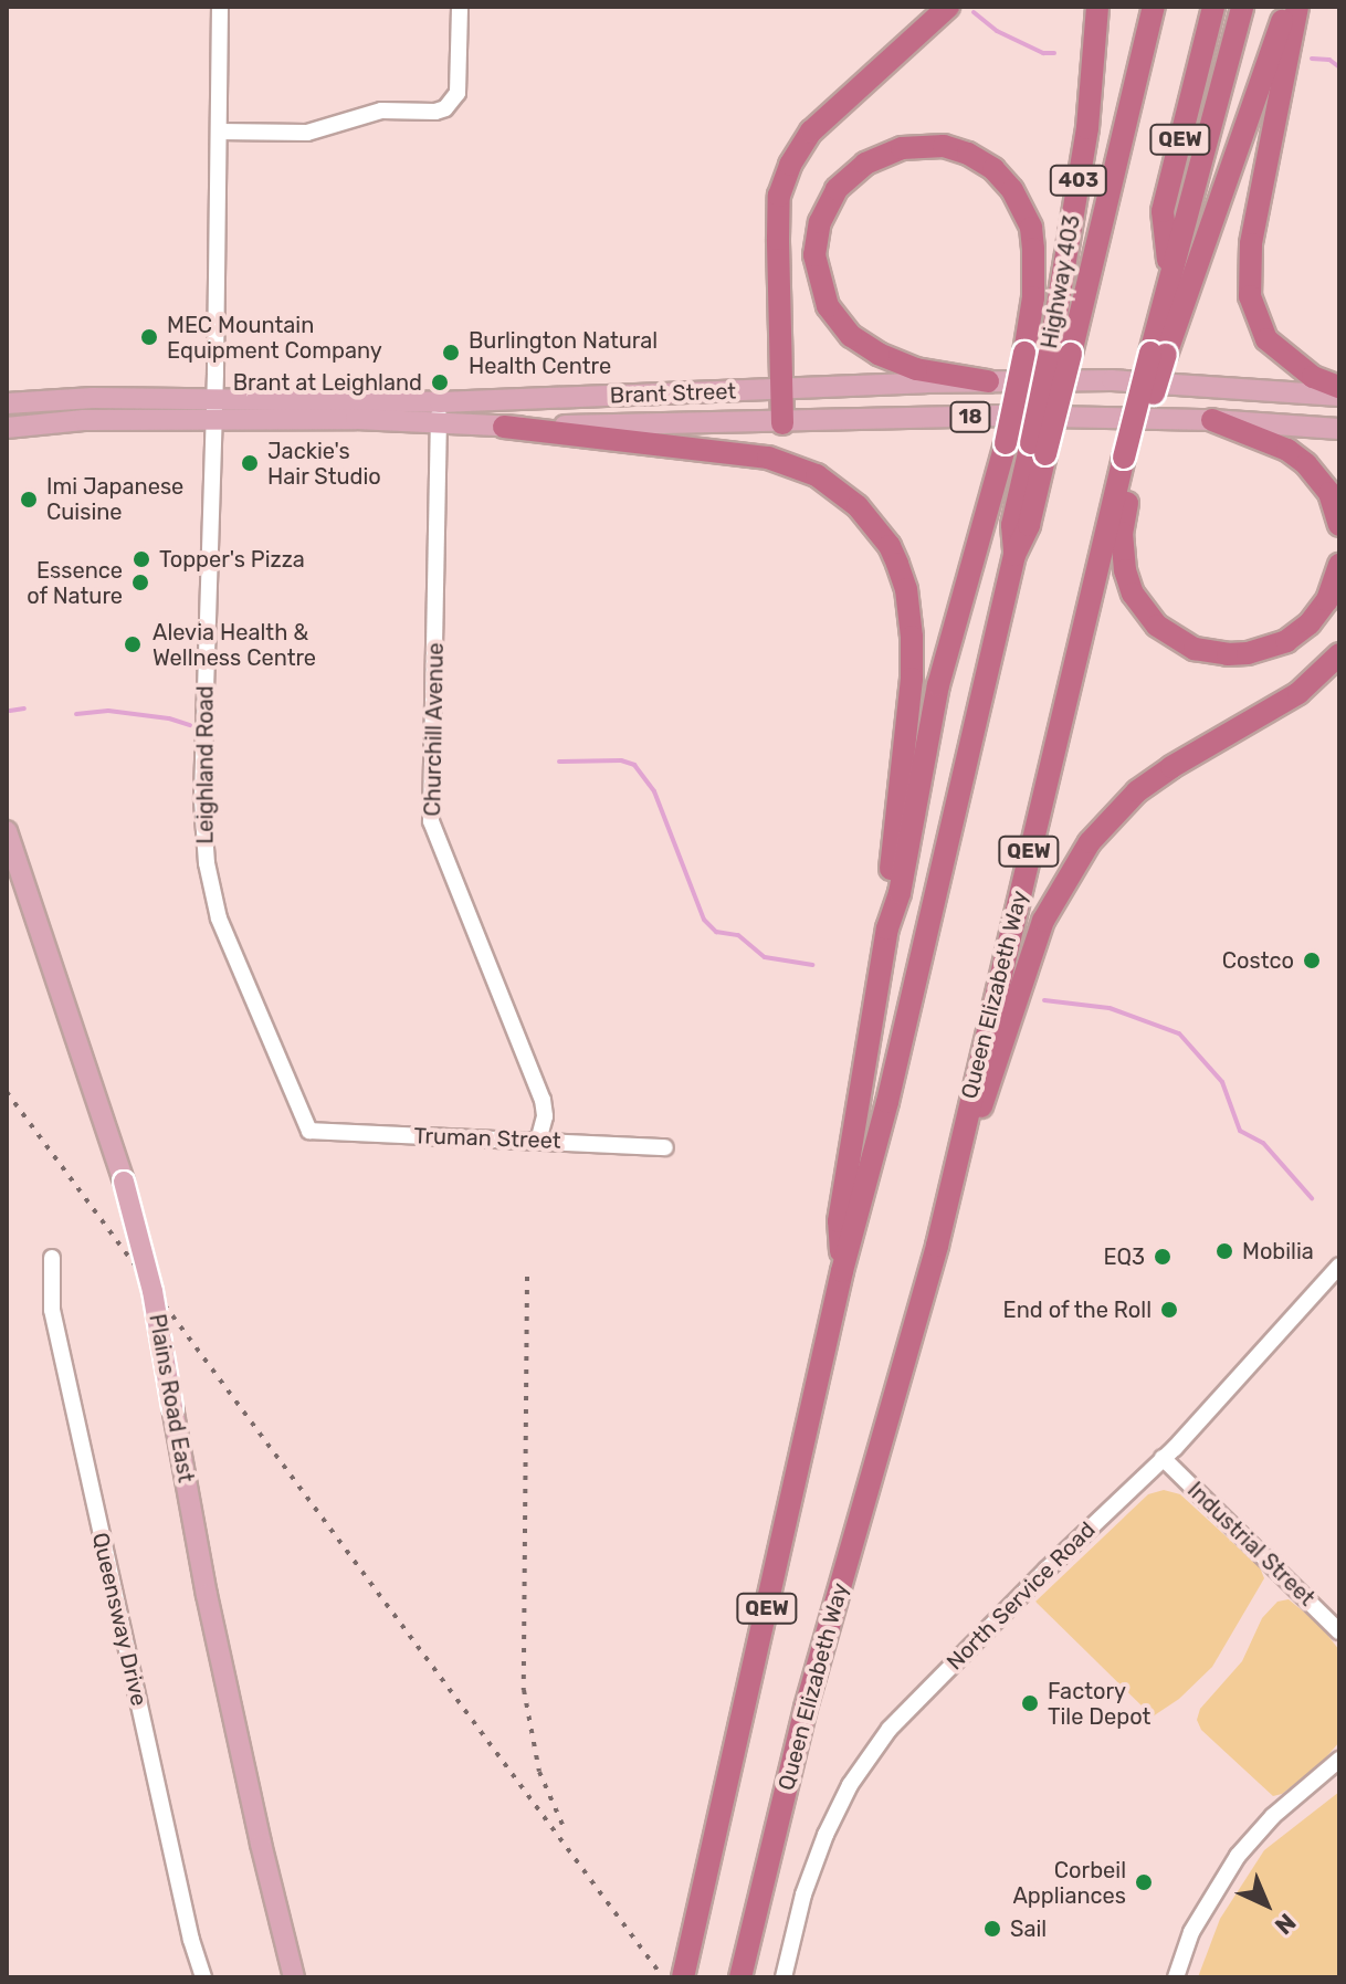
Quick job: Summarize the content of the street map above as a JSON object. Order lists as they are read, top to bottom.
{
  "streets": {
    "highway": [
      "QEW",
      "403",
      "Highway 403",
      "Queen Elizabeth Way"
    ],
    "main road": ["Brant Street", "18", "Plains Road East"],
    "street": [
      "Churchill Avenue",
      "Leighland Road",
      "Truman Street",
      "Industrial Street",
      "North Service Road",
      "Queensway Drive"
    ]
  },
  "crossings": [
    ["QEW", "Highway 403"],
    ["Brant Street", "Churchill Avenue"],
    ["Brant Street", "Leighland Road"],
    ["Churchill Avenue", "Truman Street"],
    ["Leighland Road", "Truman Street"],
    ["Industrial Street", "North Service Road"]
  ],
  "places": [
    "MEC Mountain Equipment Company",
    "Burlington Natural Health Centre",
    "Brant at Leighland",
    "Jackie's Hair Studio",
    "Imi Japanese Cuisine",
    "Topper's Pizza",
    "Essence of Nature",
    "Alevia Health & Wellness Centre",
    "Costco",
    "Mobilia",
    "EQ3",
    "End of the Roll",
    "Factory Tile Depot",
    "Corbeil Appliances",
    "Sail"
  ],
  "north": "bottom right"
}
